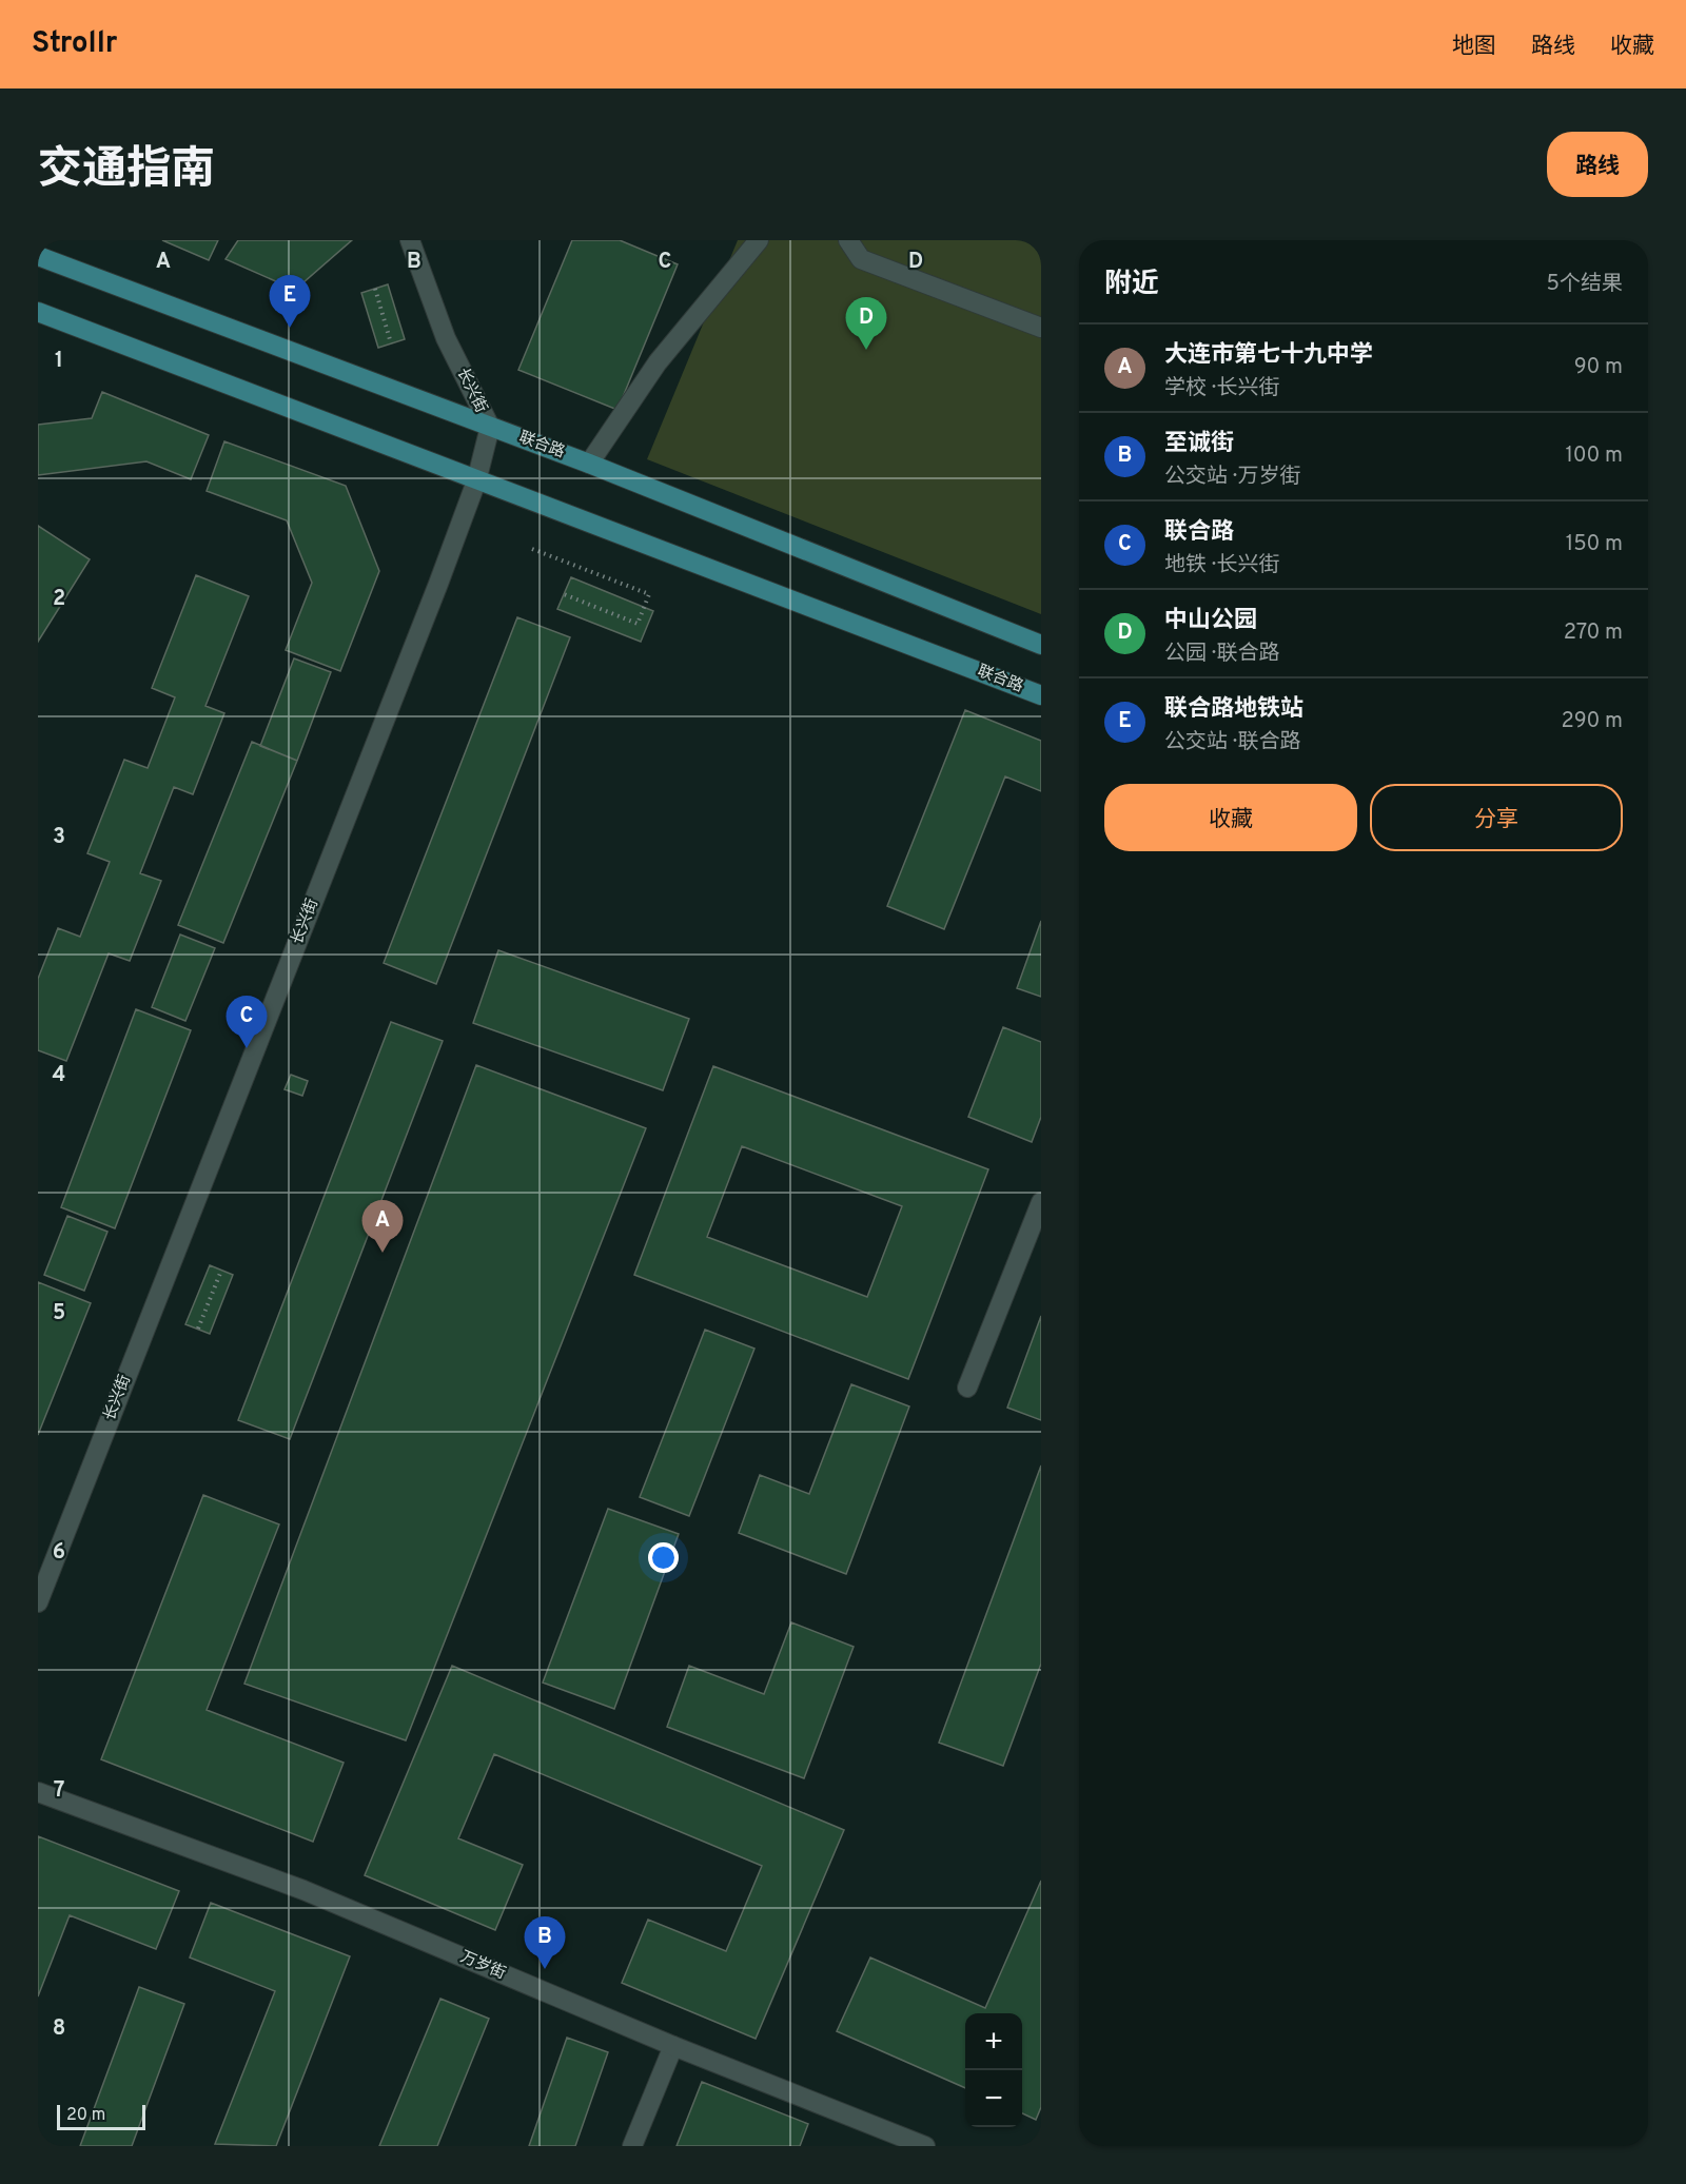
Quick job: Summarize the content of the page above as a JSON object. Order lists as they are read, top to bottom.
{
  "streets": {
    "main road": ["联合路"],
    "street": ["长兴街", "万岁街"]
  },
  "crossings": [
    ["长兴街", "联合路"]
  ],
  "scale_bar": "20 m",
  "page": {
    "header": "Strollr",
    "nav": ["地图", "路线", "收藏"],
    "title": "交通指南",
    "buttons": [
      "路线",
      ["收藏", "分享"]
    ],
    "heading": ["附近", "5个结果"],
    "pins": [
      "E",
      "D",
      "C",
      "A",
      "B"
    ],
    "list": [
      {
        "mark": "A",
        "name": "大连市第七十九中学",
        "note": "学校 · 长兴街",
        "value": "90 m"
      },
      {
        "mark": "B",
        "name": "至诚街",
        "note": "公交站 · 万岁街",
        "value": "100 m"
      },
      {
        "mark": "C",
        "name": "联合路",
        "note": "地铁 · 长兴街",
        "value": "150 m"
      },
      {
        "mark": "D",
        "name": "中山公园",
        "note": "公园 · 联合路",
        "value": "270 m"
      },
      {
        "mark": "E",
        "name": "联合路地铁站",
        "note": "公交站 · 联合路",
        "value": "290 m"
      }
    ],
    "map_buttons": ["+", "−"],
    "scale": "20 m"
  },
  "grid": {
    "columns": [
      "A",
      "B",
      "C",
      "D"
    ],
    "rows": [
      "1",
      "2",
      "3",
      "4",
      "5",
      "6",
      "7",
      "8"
    ]
  }
}
